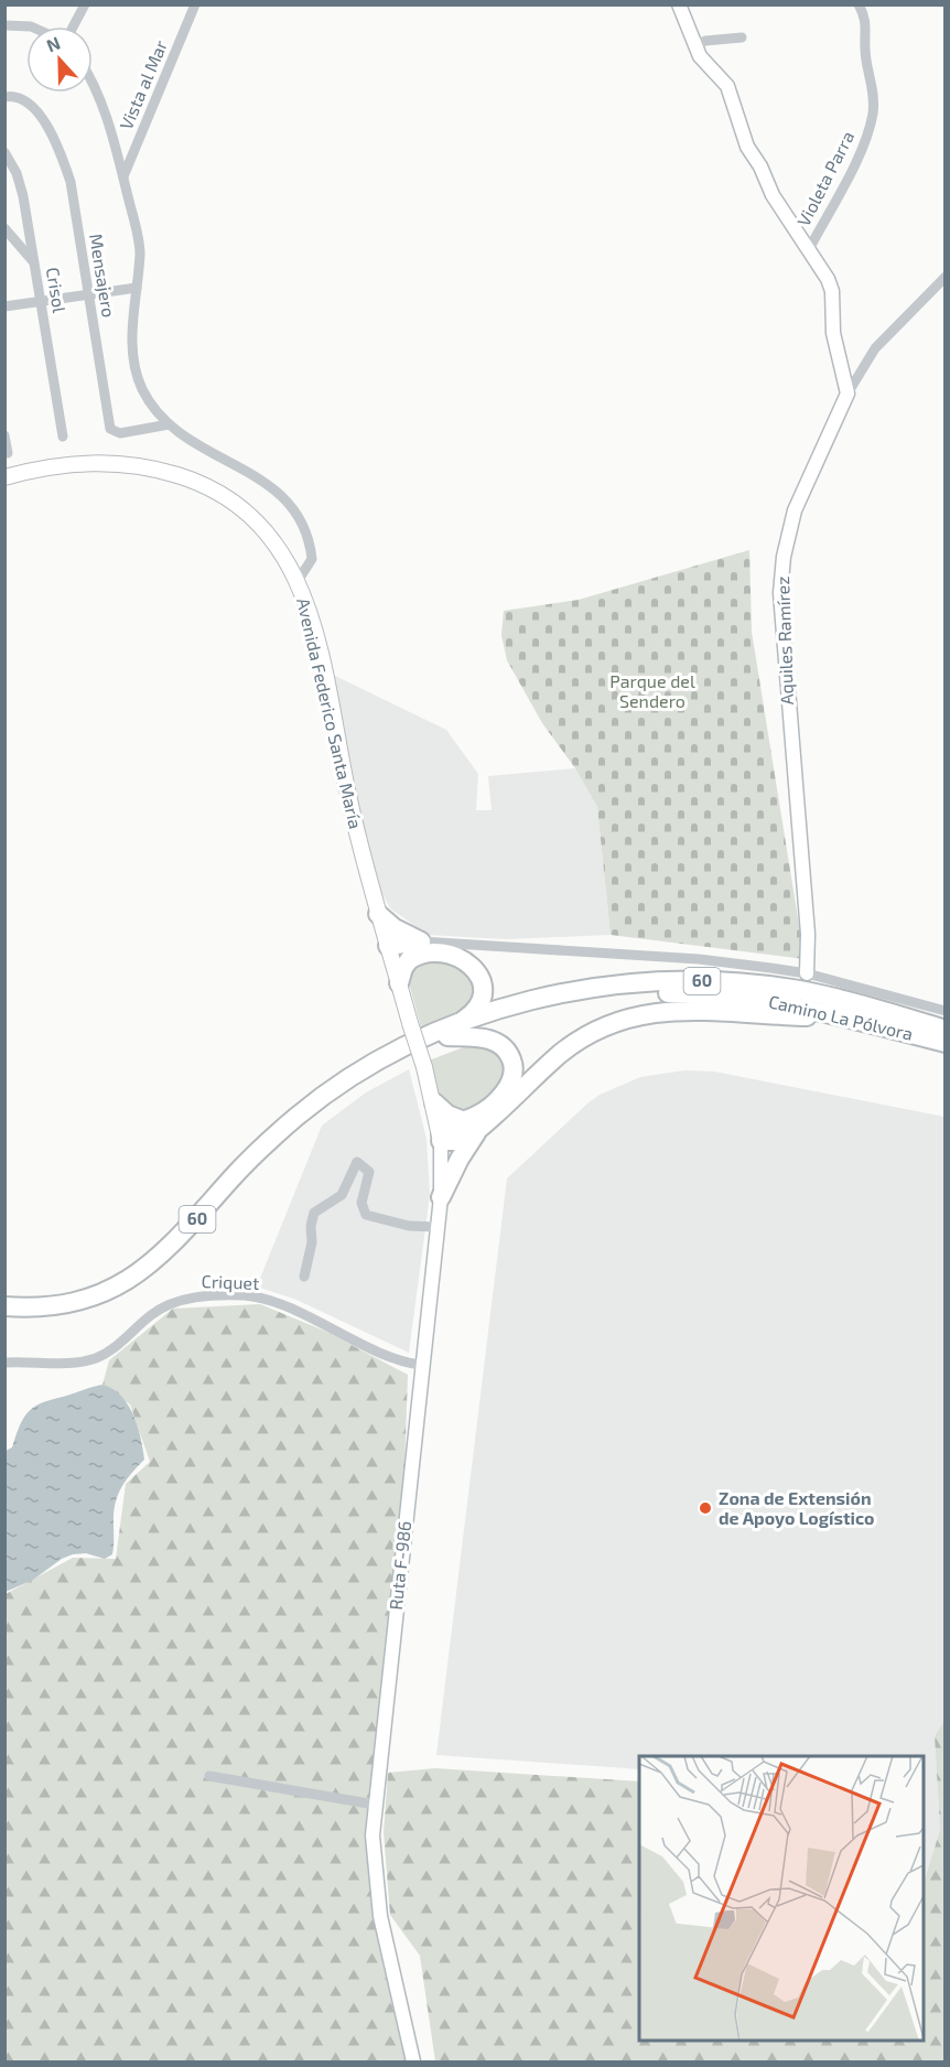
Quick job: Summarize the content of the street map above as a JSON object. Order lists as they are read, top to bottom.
{
  "streets": {
    "highway": ["60", "Camino La Pólvora"],
    "main road": ["Avenida Federico Santa María", "Ruta F-986"],
    "street": [
      "Vista al Mar",
      "Violeta Parra",
      "Mensajero",
      "Crisol",
      "Aquiles Ramírez",
      "Criquet"
    ]
  },
  "crossings": [
    ["Avenida Federico Santa María", "Ruta F-986"],
    ["Criquet", "Ruta F-986"]
  ],
  "parks": ["Parque del Sendero"],
  "places": ["Zona de Extensión de Apoyo Logístico"],
  "north": "top"
}
